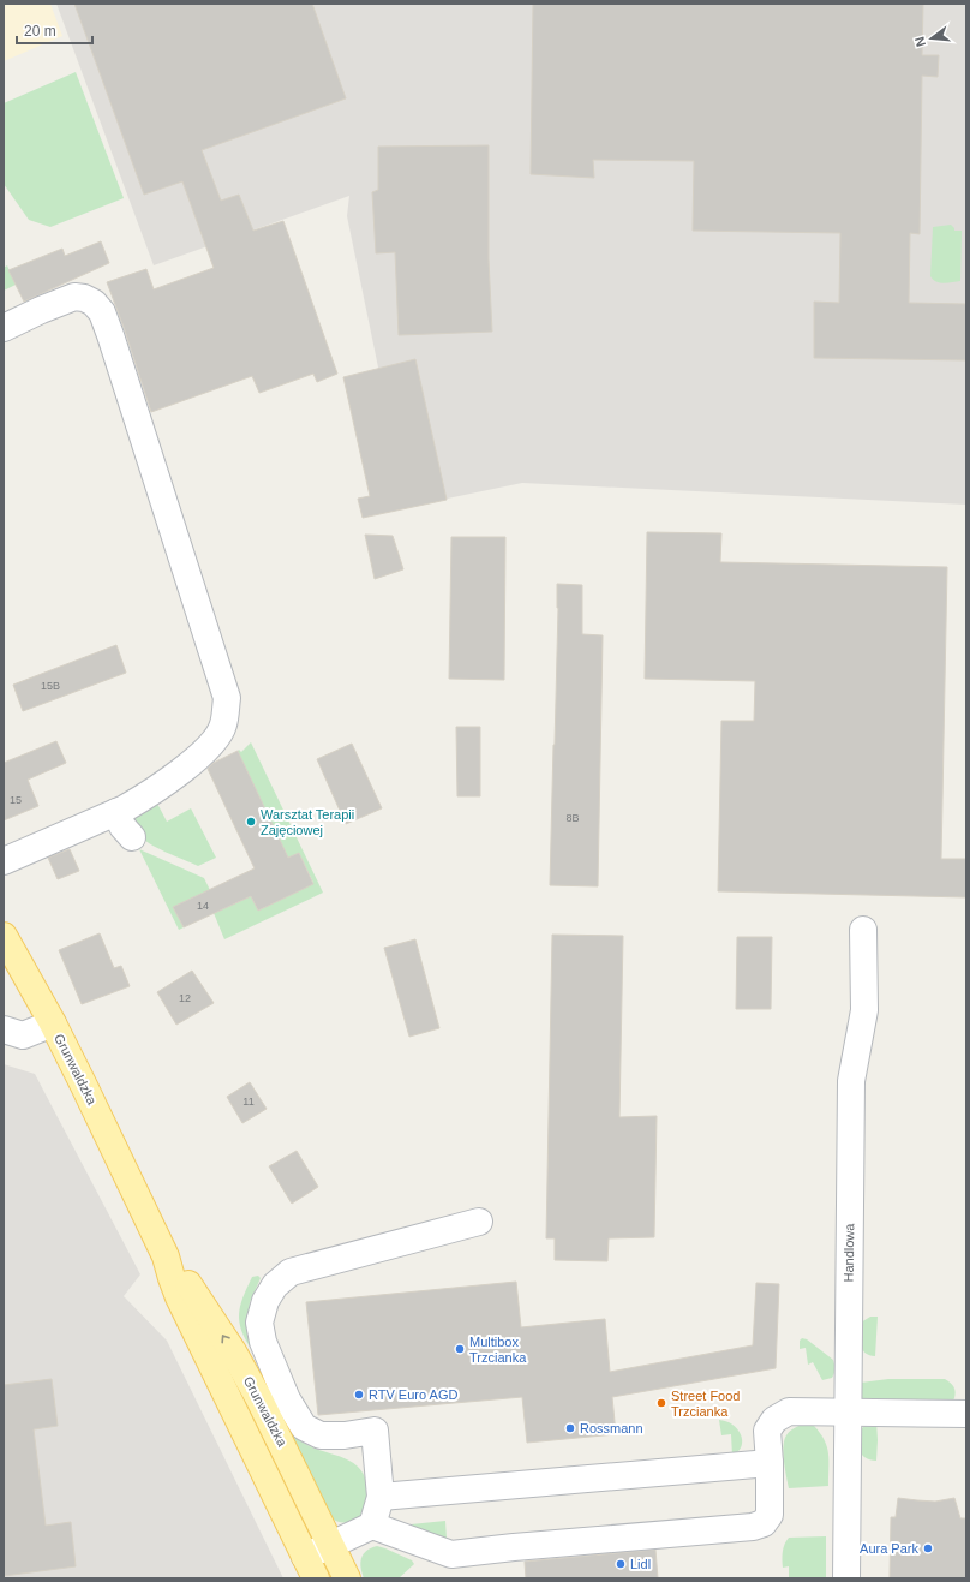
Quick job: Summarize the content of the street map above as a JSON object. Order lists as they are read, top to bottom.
{
  "streets": {
    "main road": ["Grunwaldzka"],
    "street": ["Handlowa"]
  },
  "places": [
    "Warsztat Terapii Zajęciowej",
    "Multibox Trzcianka",
    "RTV Euro AGD",
    "Street Food Trzcianka",
    "Rossmann",
    "Aura Park",
    "Lidl"
  ],
  "house_numbers": [
    "15B",
    "15",
    "8B",
    "14",
    "12",
    "11"
  ],
  "scale_bar": "20 m",
  "north": "left"
}
